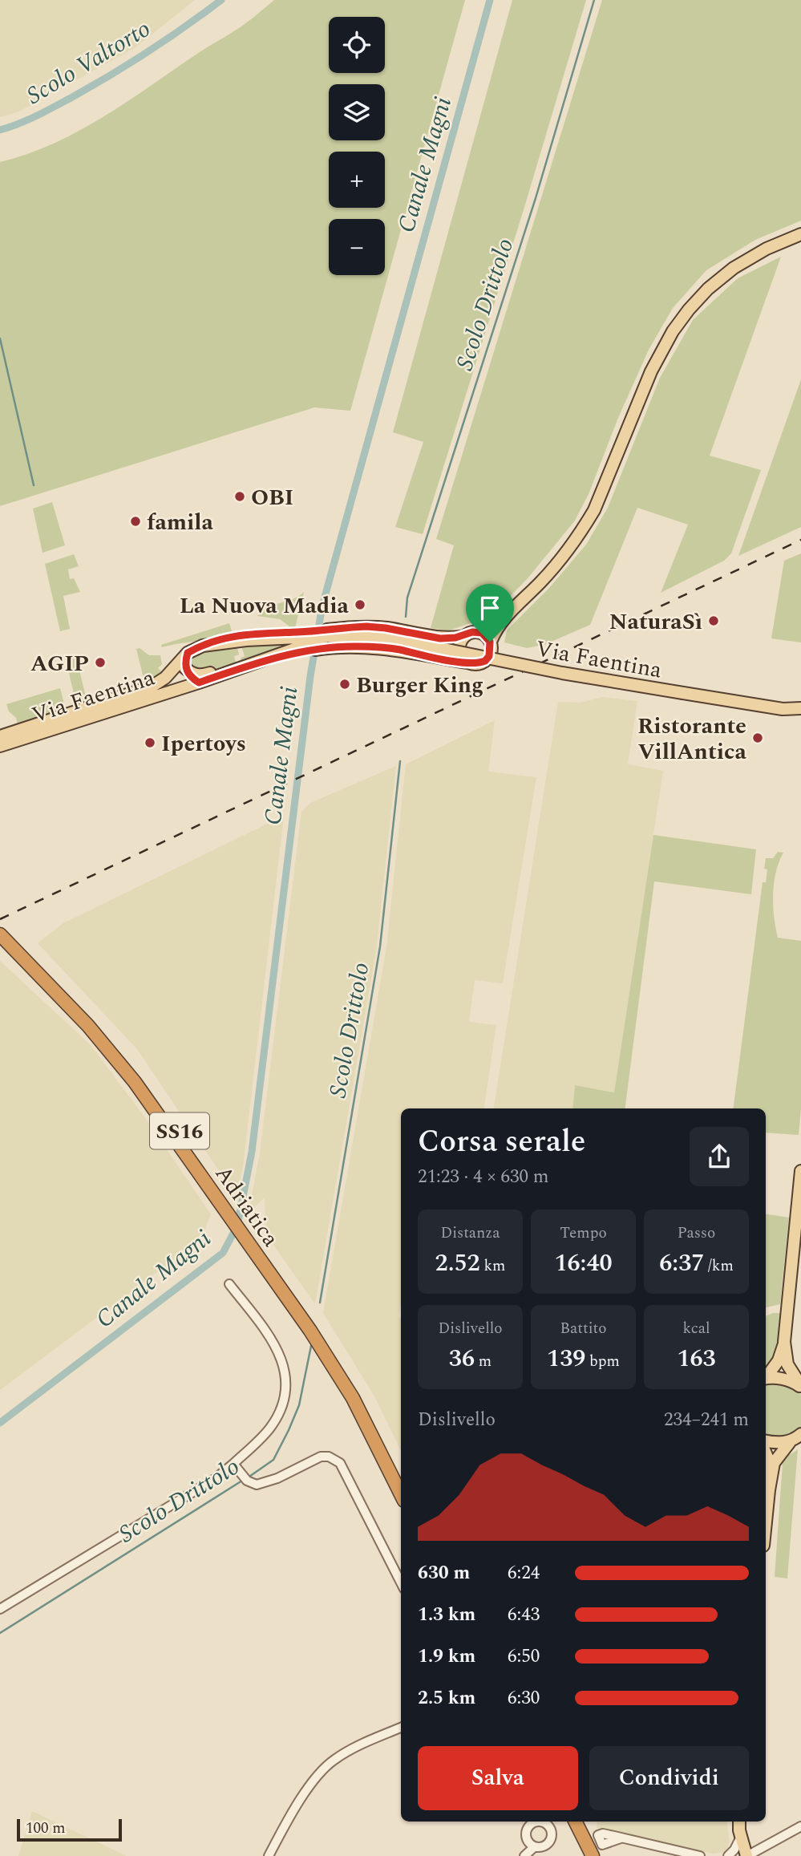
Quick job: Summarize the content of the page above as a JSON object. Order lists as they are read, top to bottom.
{
  "streets": {
    "highway": ["SS16", "Adriatica"],
    "main road": ["Via Faentina"]
  },
  "water": ["Scolo Valtorto", "Canale Magni", "Scolo Drittolo"],
  "places": [
    "OBI",
    "famila",
    "La Nuova Madia",
    "NaturaSì",
    "AGIP",
    "Burger King",
    "Ristorante VillAntica",
    "Ipertoys"
  ],
  "scale_bar": "100 m",
  "page": {
    "map_buttons": ["+", "−"],
    "heading": ["Corsa serale", "21:23 · 4 × 630 m"],
    "stats": [
      ["Distanza", "2.52 km"],
      ["Tempo", "16:40"],
      ["Passo", "6:37 /km"],
      ["Dislivello", "36 m"],
      ["Battito", "139 bpm"],
      ["kcal", "163"]
    ],
    "chart": ["Dislivello", "234–241 m"],
    "list": [
      {
        "name": "630 m",
        "note": "6:24"
      },
      {
        "name": "1.3 km",
        "note": "6:43"
      },
      {
        "name": "1.9 km",
        "note": "6:50"
      },
      {
        "name": "2.5 km",
        "note": "6:30"
      }
    ],
    "buttons": ["Salva", "Condividi"],
    "scale": "100 m"
  }
}
